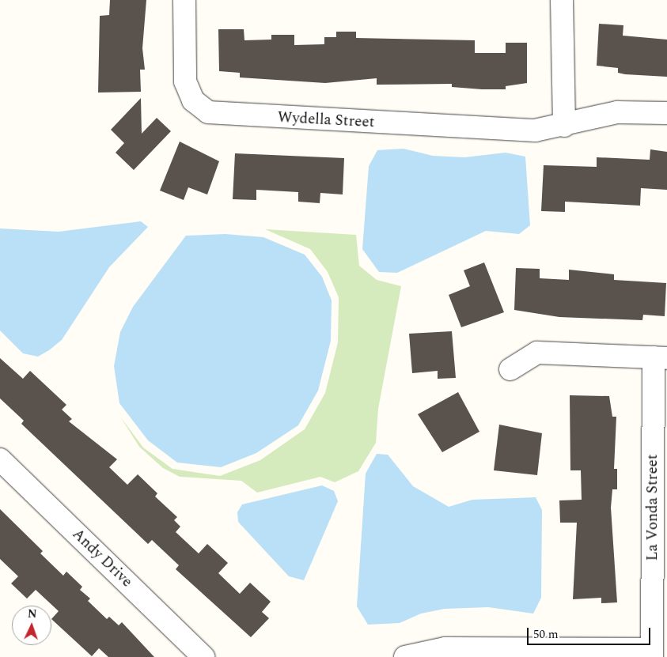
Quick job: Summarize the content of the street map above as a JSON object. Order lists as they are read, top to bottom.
{
  "streets": {
    "street": ["Wydella Street", "La Vonda Street", "Andy Drive"]
  },
  "scale_bar": "50 m",
  "north": "top"
}
